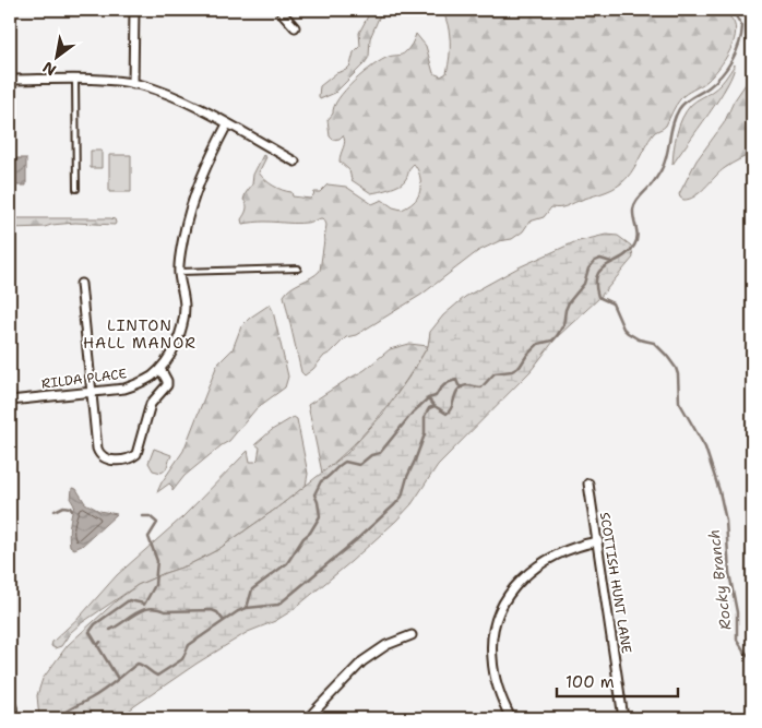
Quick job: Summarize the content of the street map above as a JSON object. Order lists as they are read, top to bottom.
{
  "streets": {
    "street": ["RILDA PLACE", "SCOTTISH HUNT LANE"]
  },
  "districts": ["LINTON HALL MANOR"],
  "water": ["Rocky Branch"],
  "scale_bar": "100 m",
  "north": "bottom left"
}
